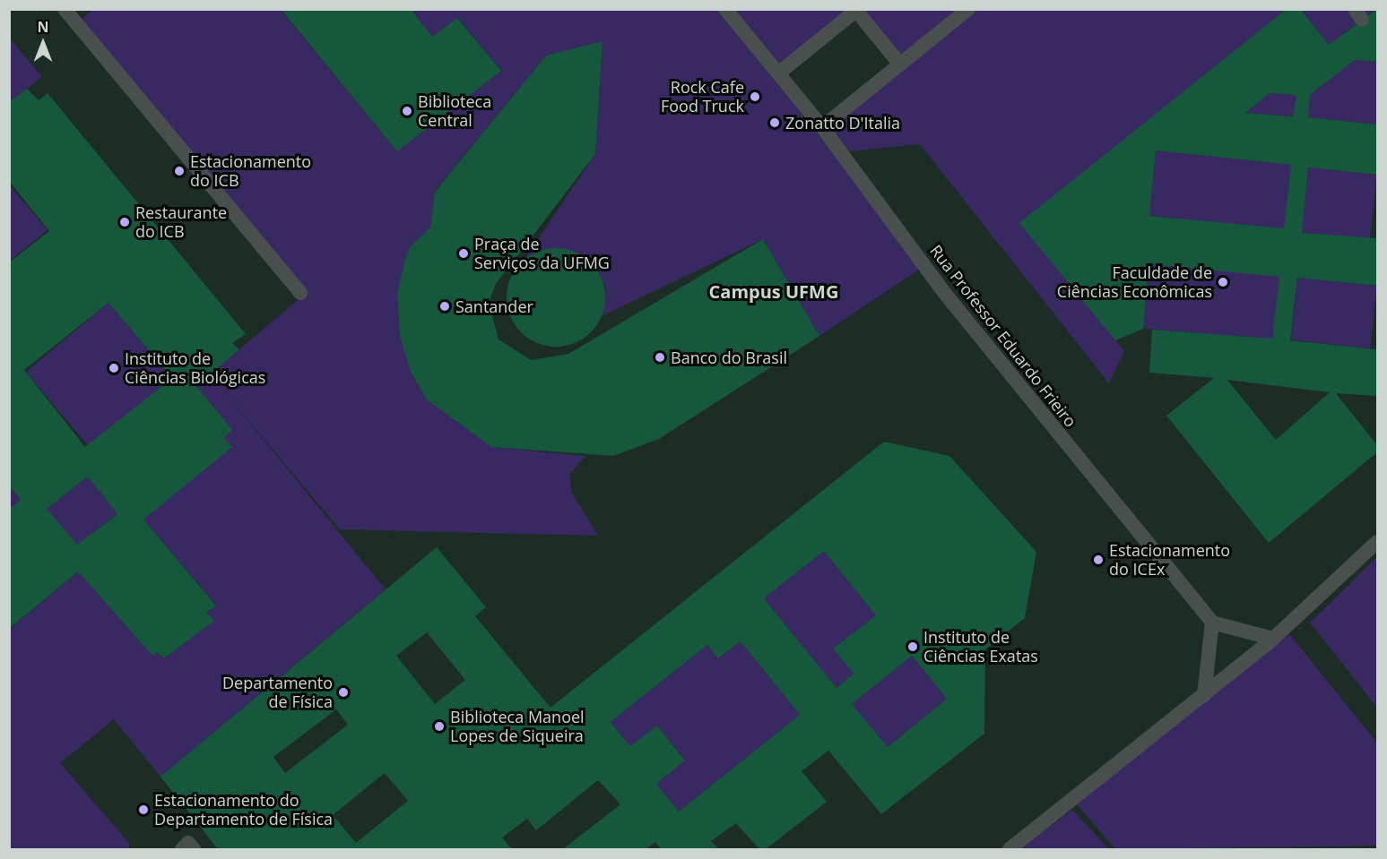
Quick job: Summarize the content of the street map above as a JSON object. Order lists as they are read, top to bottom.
{
  "streets": {
    "street": ["Rua Professor Eduardo Frieiro"]
  },
  "districts": ["Campus UFMG"],
  "places": [
    "Rock Cafe Food Truck",
    "Biblioteca Central",
    "Zonatto D'Italia",
    "Estacionamento do ICB",
    "Restaurante do ICB",
    "Praça de Serviços da UFMG",
    "Faculdade de Ciências Econômicas",
    "Santander",
    "Banco do Brasil",
    "Instituto de Ciências Biológicas",
    "Estacionamento do ICEx",
    "Instituto de Ciências Exatas",
    "Departamento de Física",
    "Biblioteca Manoel Lopes de Siqueira",
    "Estacionamento do Departamento de Física"
  ],
  "north": "top"
}
